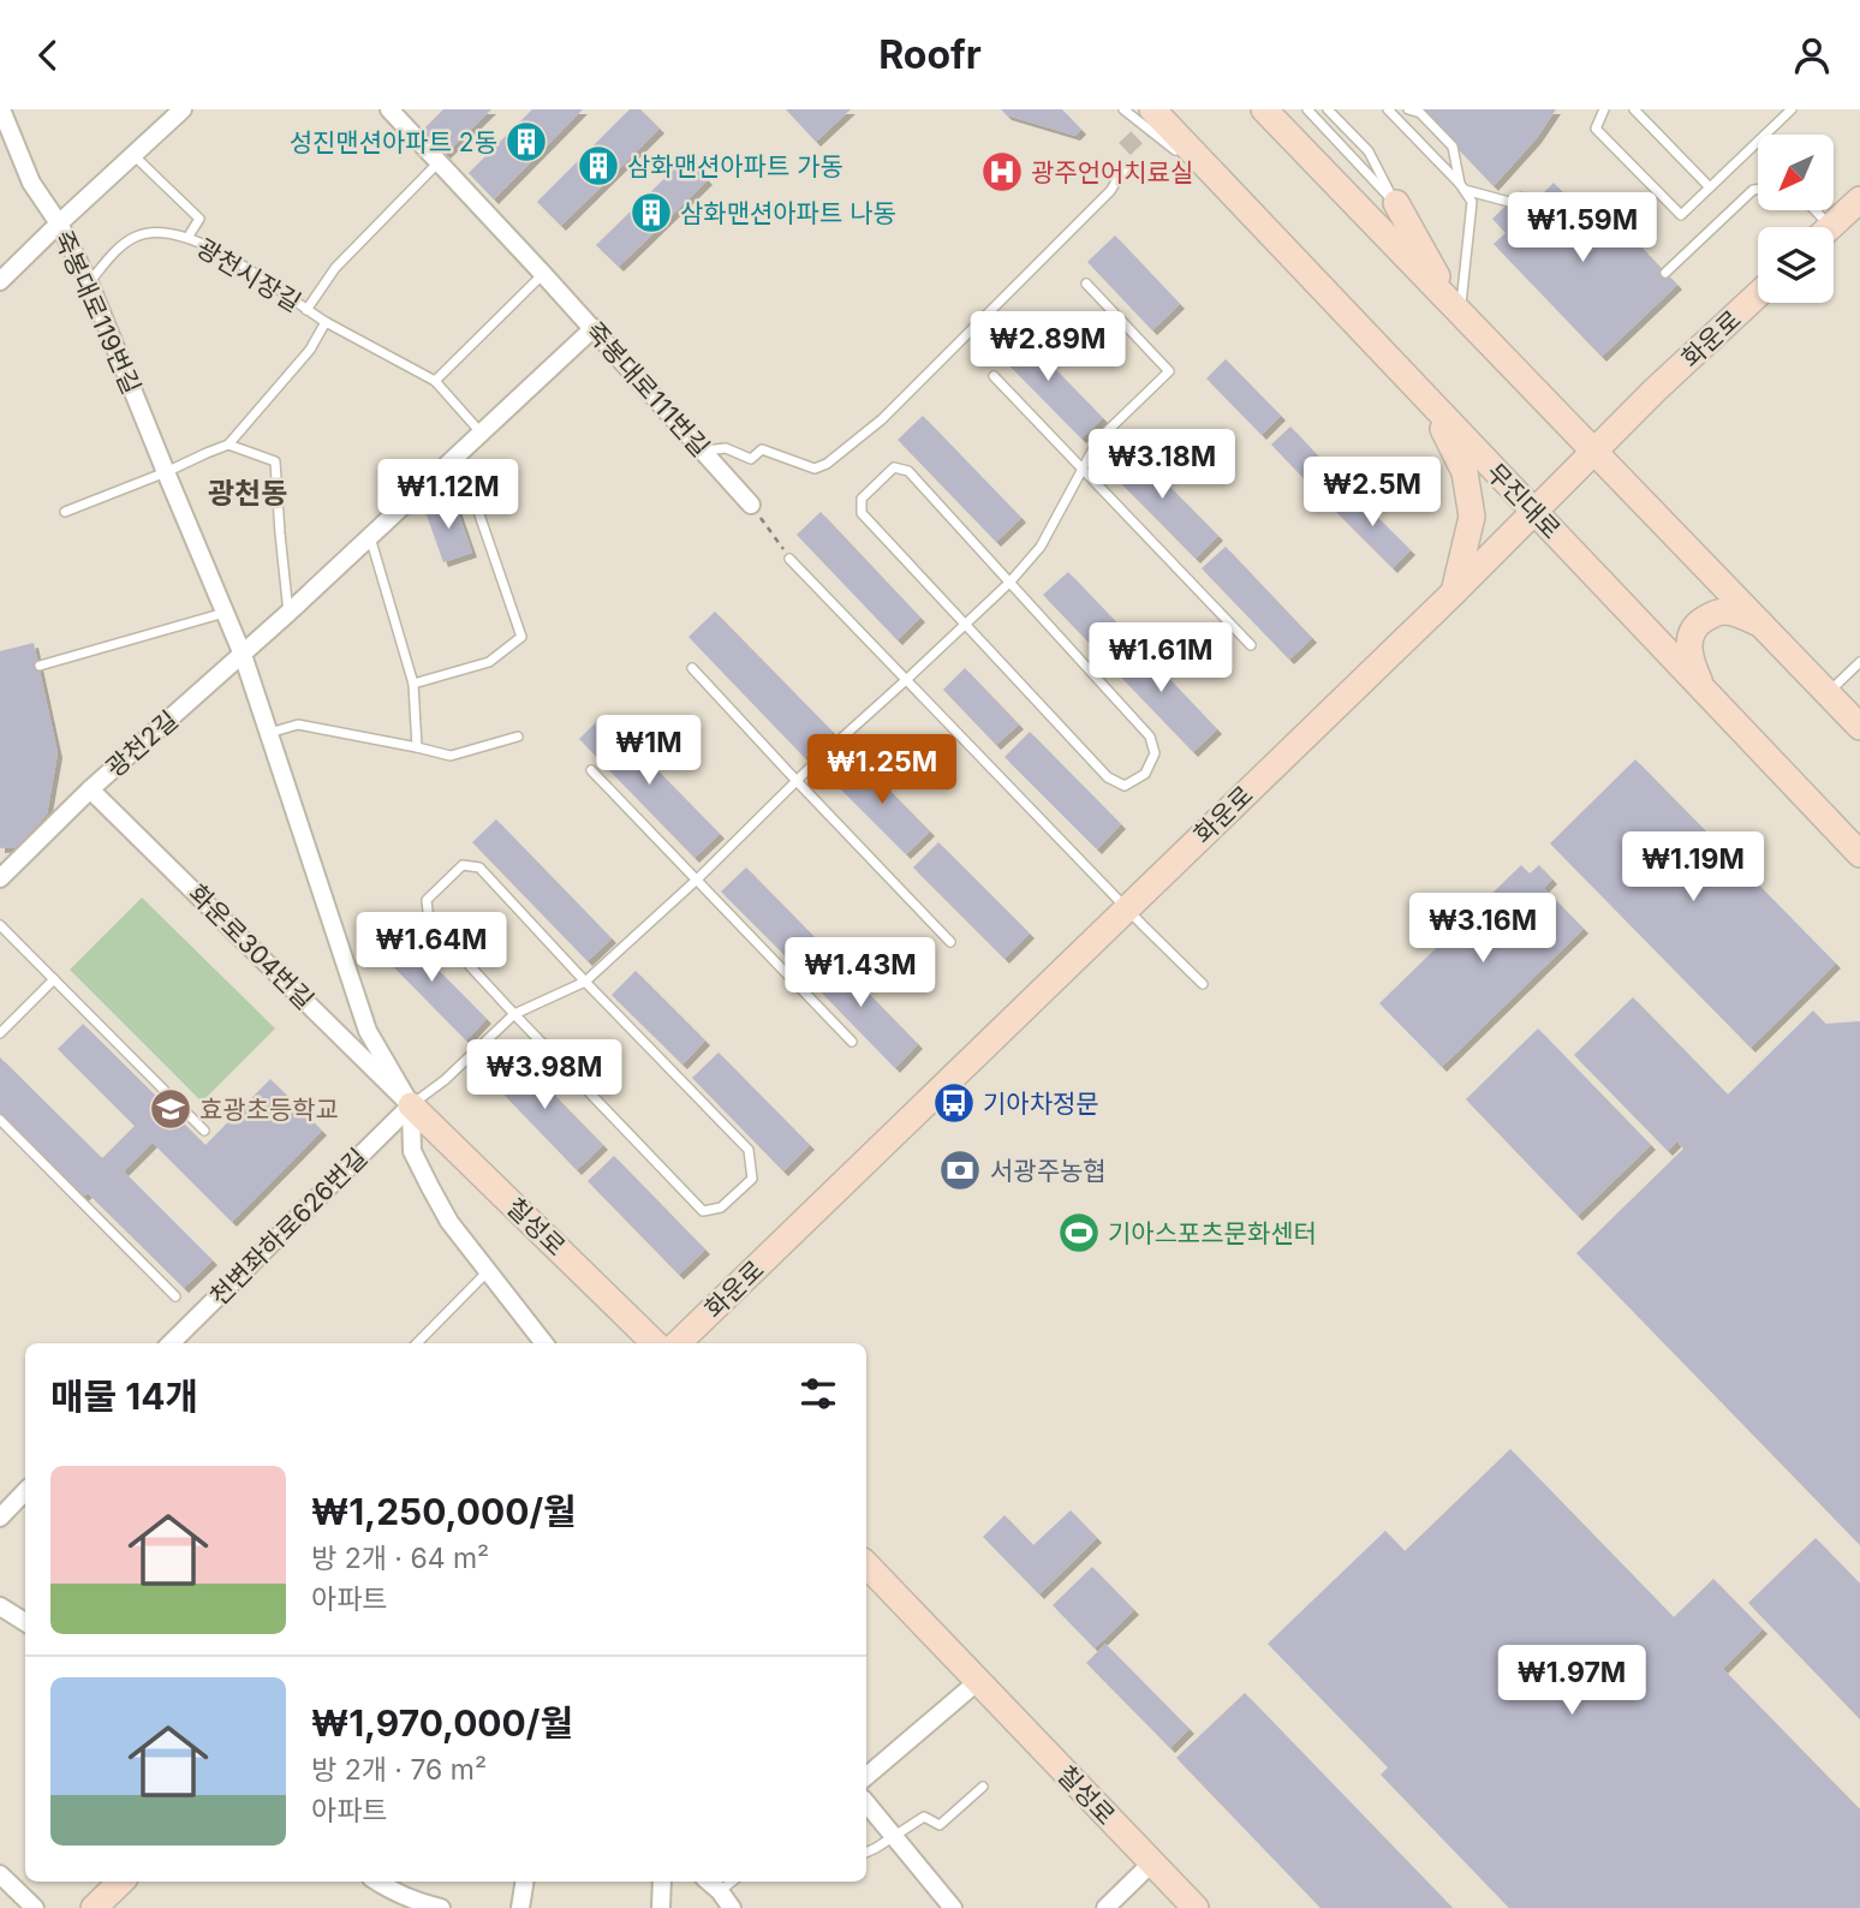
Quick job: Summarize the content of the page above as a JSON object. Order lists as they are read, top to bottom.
{
  "streets": {
    "street": [
      "죽봉대로119번길",
      "화운로",
      "죽봉대로111번길",
      "무진대로",
      "광천2길",
      "화운로304번길",
      "천변좌하로626번길",
      "칠성로"
    ],
    "lane": ["광천시장길"]
  },
  "crossings": [
    ["광천시장길", "죽봉대로119번길"],
    ["광천시장길", "광천2길"],
    ["죽봉대로119번길", "광천2길"],
    ["죽봉대로119번길", "화운로304번길"],
    ["화운로", "무진대로"],
    ["죽봉대로111번길", "광천2길"],
    ["광천2길", "화운로304번길"],
    ["화운로304번길", "천변좌하로626번길"],
    ["화운로304번길", "칠성로"],
    ["천변좌하로626번길", "칠성로"]
  ],
  "districts": ["광천동"],
  "places": {
    "building": ["성진맨션아파트 2동", "삼화맨션아파트 가동", "삼화맨션아파트 나동"],
    "hospital": ["광주언어치료실"],
    "bus stop": ["기아차정문"],
    "school or university": ["효광초등학교"],
    "bank": ["서광주농협"],
    "sports": ["기아스포츠문화센터"]
  },
  "north": "bottom left",
  "page": {
    "header": "Roofr",
    "price": [
      "₩1.59M",
      "₩2.89M",
      "₩3.18M",
      "₩2.5M",
      "₩1.12M",
      "₩1.61M",
      "₩1M",
      "₩1.25M",
      "₩1.19M",
      "₩3.16M",
      "₩1.64M",
      "₩1.43M",
      "₩3.98M",
      "₩1.97M"
    ],
    "heading": "매물 14개",
    "list": [
      {
        "name": "₩1,250,000/월",
        "note": "방 2개 · 64 m² · 아파트"
      },
      {
        "name": "₩1,970,000/월",
        "note": "방 2개 · 76 m² · 아파트"
      }
    ]
  }
}
